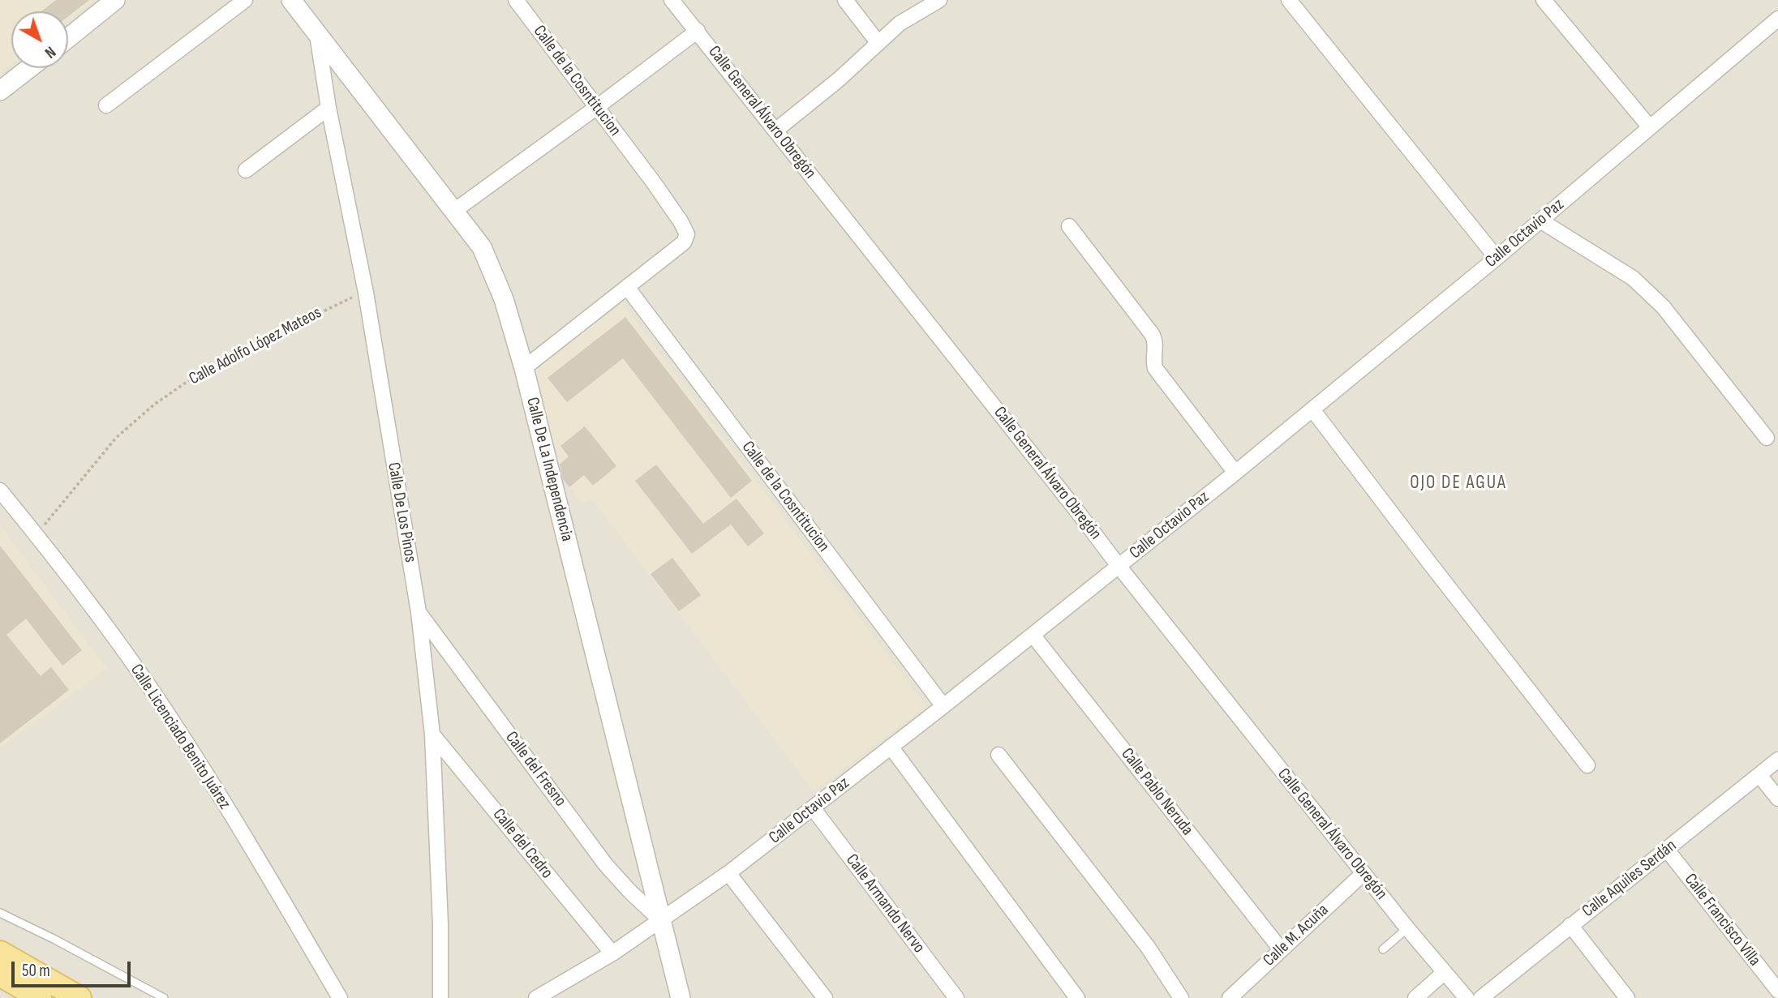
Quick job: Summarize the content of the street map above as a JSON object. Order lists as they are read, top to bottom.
{
  "streets": {
    "street": [
      "Calle de la Cosntitucion",
      "Calle General Álvaro Obregón",
      "Calle Octavio Paz",
      "Calle De La Independencia",
      "Calle De Los Pinos",
      "Calle Licenciado Benito Juárez",
      "Calle del Fresno",
      "Calle Pablo Neruda",
      "Calle del Cedro",
      "Calle Aquiles Serdán",
      "Calle Armando Nervo",
      "Calle Francisco Villa",
      "Calle M. Acuña"
    ],
    "path": ["Calle Adolfo López Mateos"]
  },
  "crossings": [
    ["Calle de la Cosntitucion", "Calle Octavio Paz"],
    ["Calle General Álvaro Obregón", "Calle Octavio Paz"],
    ["Calle General Álvaro Obregón", "Calle M. Acuña"],
    ["Calle Octavio Paz", "Calle De La Independencia"],
    ["Calle Octavio Paz", "Calle del Fresno"],
    ["Calle Octavio Paz", "Calle Pablo Neruda"],
    ["Calle Octavio Paz", "Calle del Cedro"],
    ["Calle Octavio Paz", "Calle Armando Nervo"],
    ["Calle Adolfo López Mateos", "Calle De Los Pinos"],
    ["Calle Adolfo López Mateos", "Calle Licenciado Benito Juárez"],
    ["Calle De La Independencia", "Calle De Los Pinos"],
    ["Calle De La Independencia", "Calle del Fresno"],
    ["Calle De Los Pinos", "Calle del Fresno"],
    ["Calle De Los Pinos", "Calle del Cedro"],
    ["Calle Pablo Neruda", "Calle M. Acuña"],
    ["Calle Aquiles Serdán", "Calle Francisco Villa"]
  ],
  "districts": ["OJO DE AGUA"],
  "scale_bar": "50 m",
  "north": "bottom right"
}
